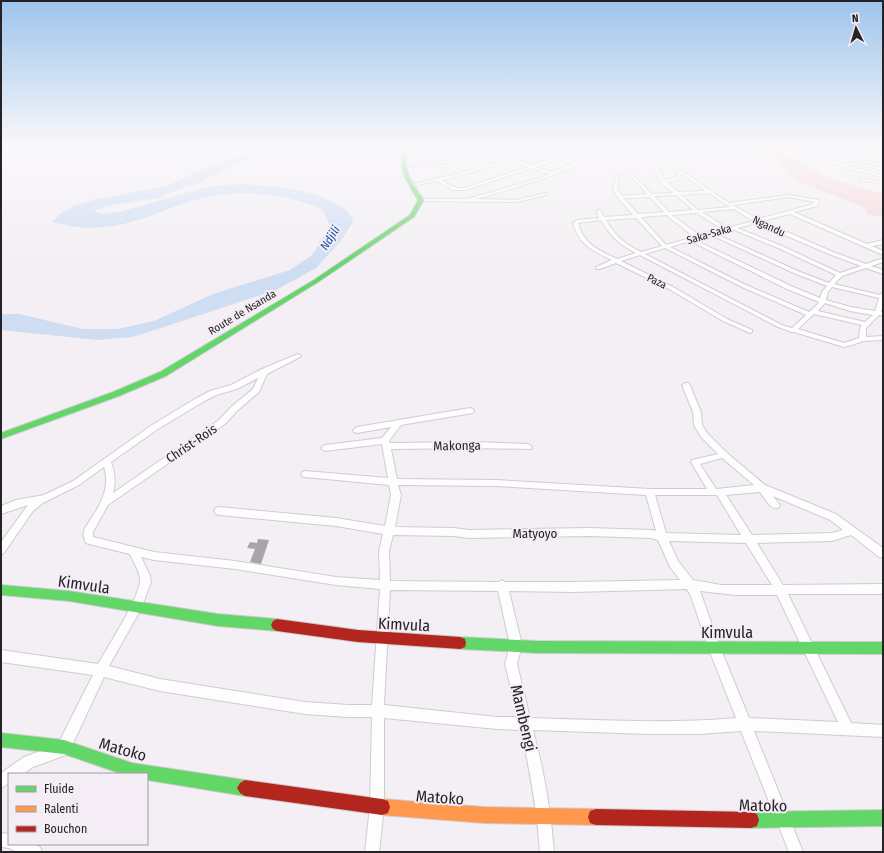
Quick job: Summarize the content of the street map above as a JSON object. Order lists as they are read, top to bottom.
{
  "streets": {
    "street": [
      "Ngandu",
      "Saka-Saka",
      "Paza",
      "Route de Nsanda",
      "Christ-Rois",
      "Makonga",
      "Matyoyo",
      "Kimvula",
      "Mambengi",
      "Matoko"
    ]
  },
  "crossings": [
    ["Ngandu", "Saka-Saka"],
    ["Saka-Saka", "Paza"],
    ["Kimvula", "Mambengi"],
    ["Mambengi", "Matoko"]
  ],
  "water": ["Ndjili"],
  "legend": ["Fluide", "Ralenti", "Bouchon"],
  "north": "top"
}
